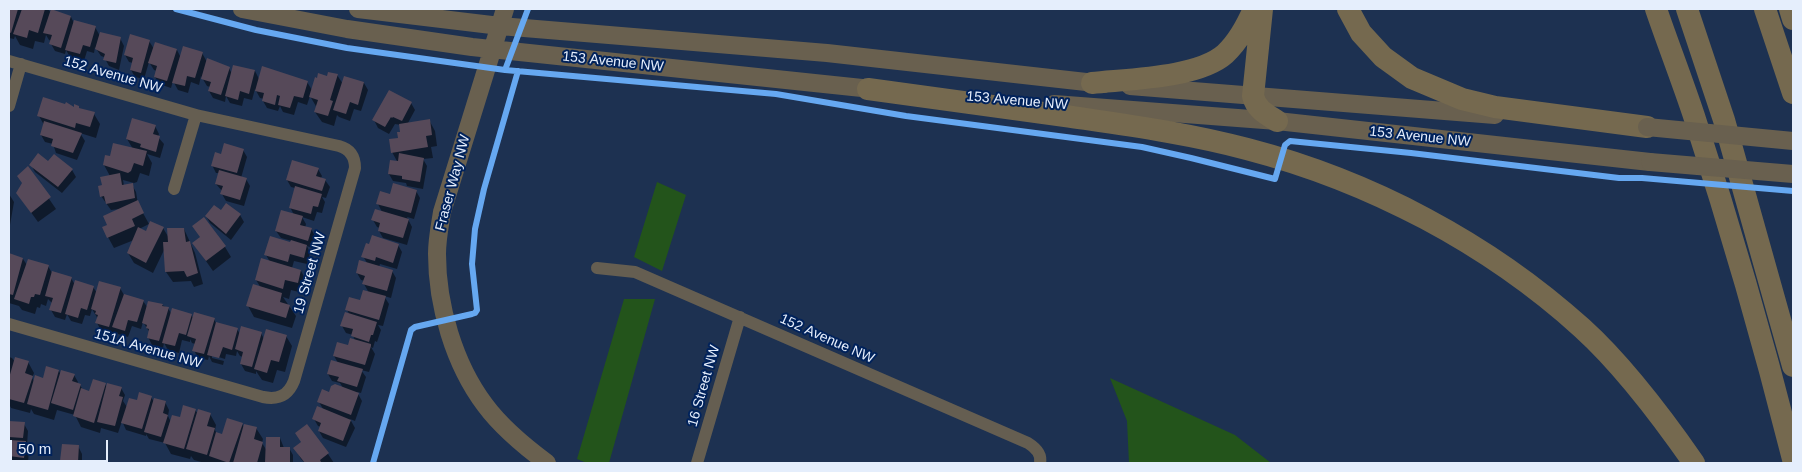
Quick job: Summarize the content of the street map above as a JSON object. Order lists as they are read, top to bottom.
{
  "streets": {
    "main road": ["153 Avenue NW", "Fraser Way NW"],
    "street": [
      "152 Avenue NW",
      "19 Street NW",
      "151A Avenue NW",
      "16 Street NW"
    ]
  },
  "crossings": [
    ["153 Avenue NW", "Fraser Way NW"],
    ["152 Avenue NW", "19 Street NW"],
    ["152 Avenue NW", "16 Street NW"],
    ["19 Street NW", "151A Avenue NW"]
  ],
  "scale_bar": "50 m"
}
